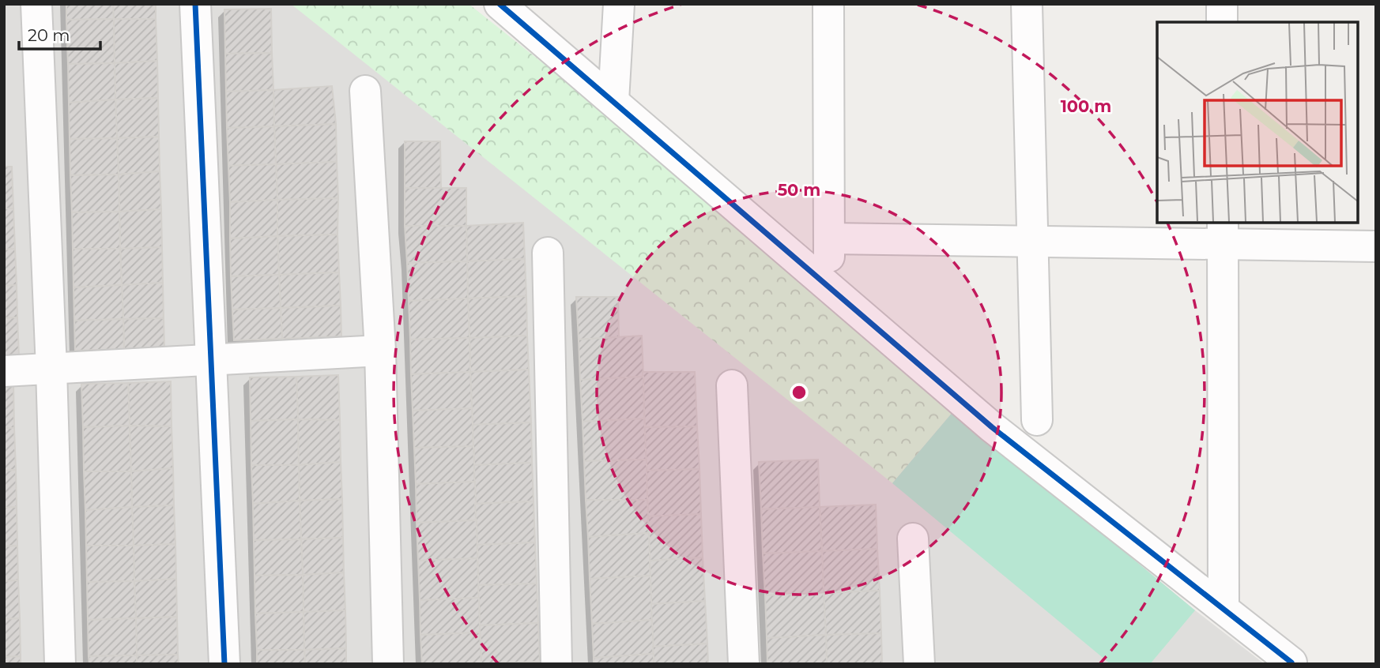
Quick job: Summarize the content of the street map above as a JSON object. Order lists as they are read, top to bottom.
{
  "scale_bar": "20 m",
  "rings": ["100 m", "50 m"]
}
